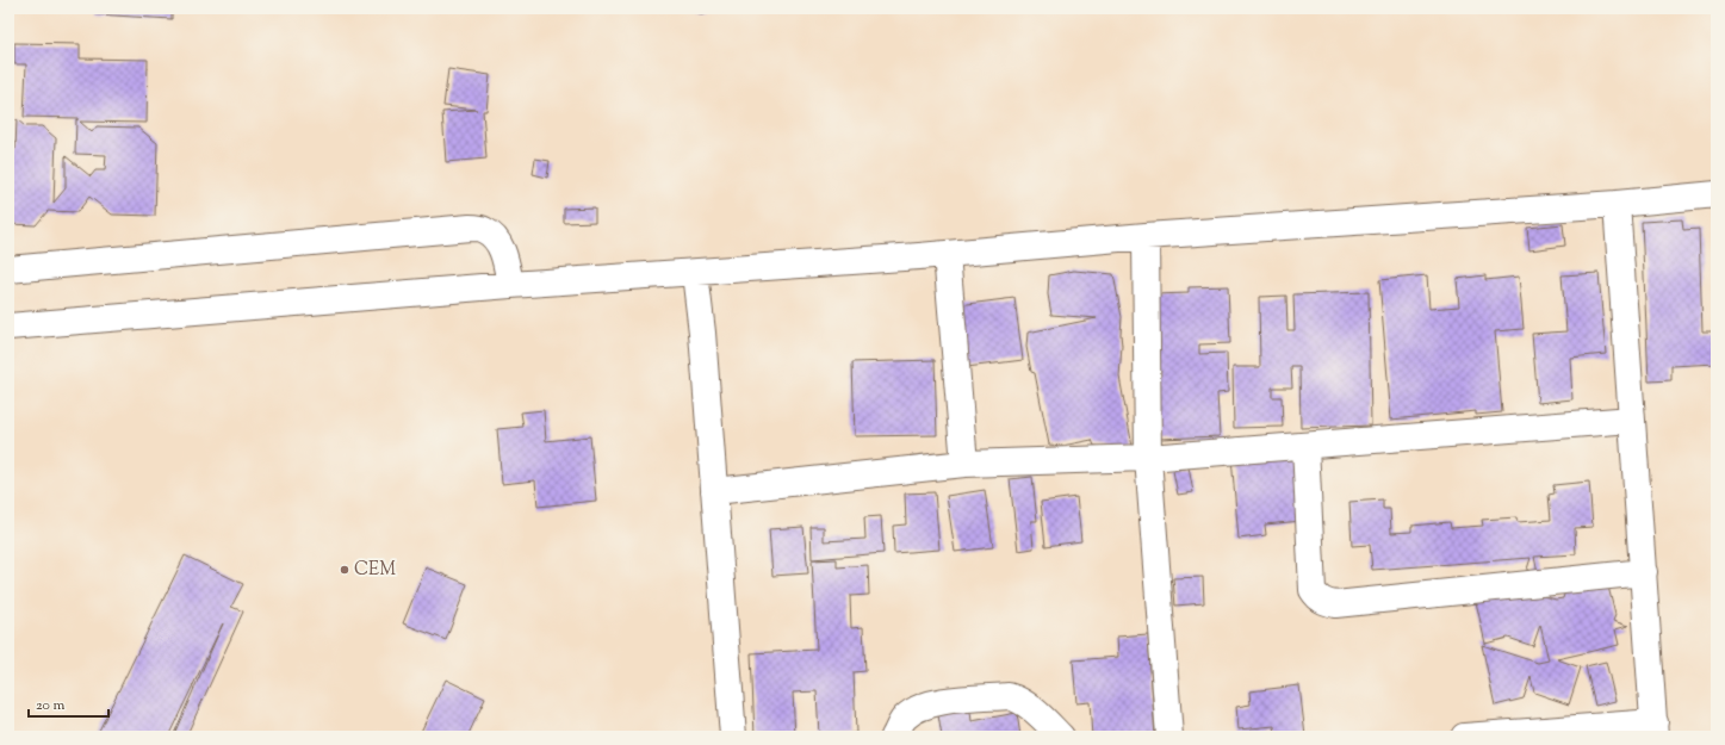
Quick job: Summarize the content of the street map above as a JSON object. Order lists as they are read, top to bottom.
{
  "places": ["CEM"],
  "scale_bar": "20 m"
}
